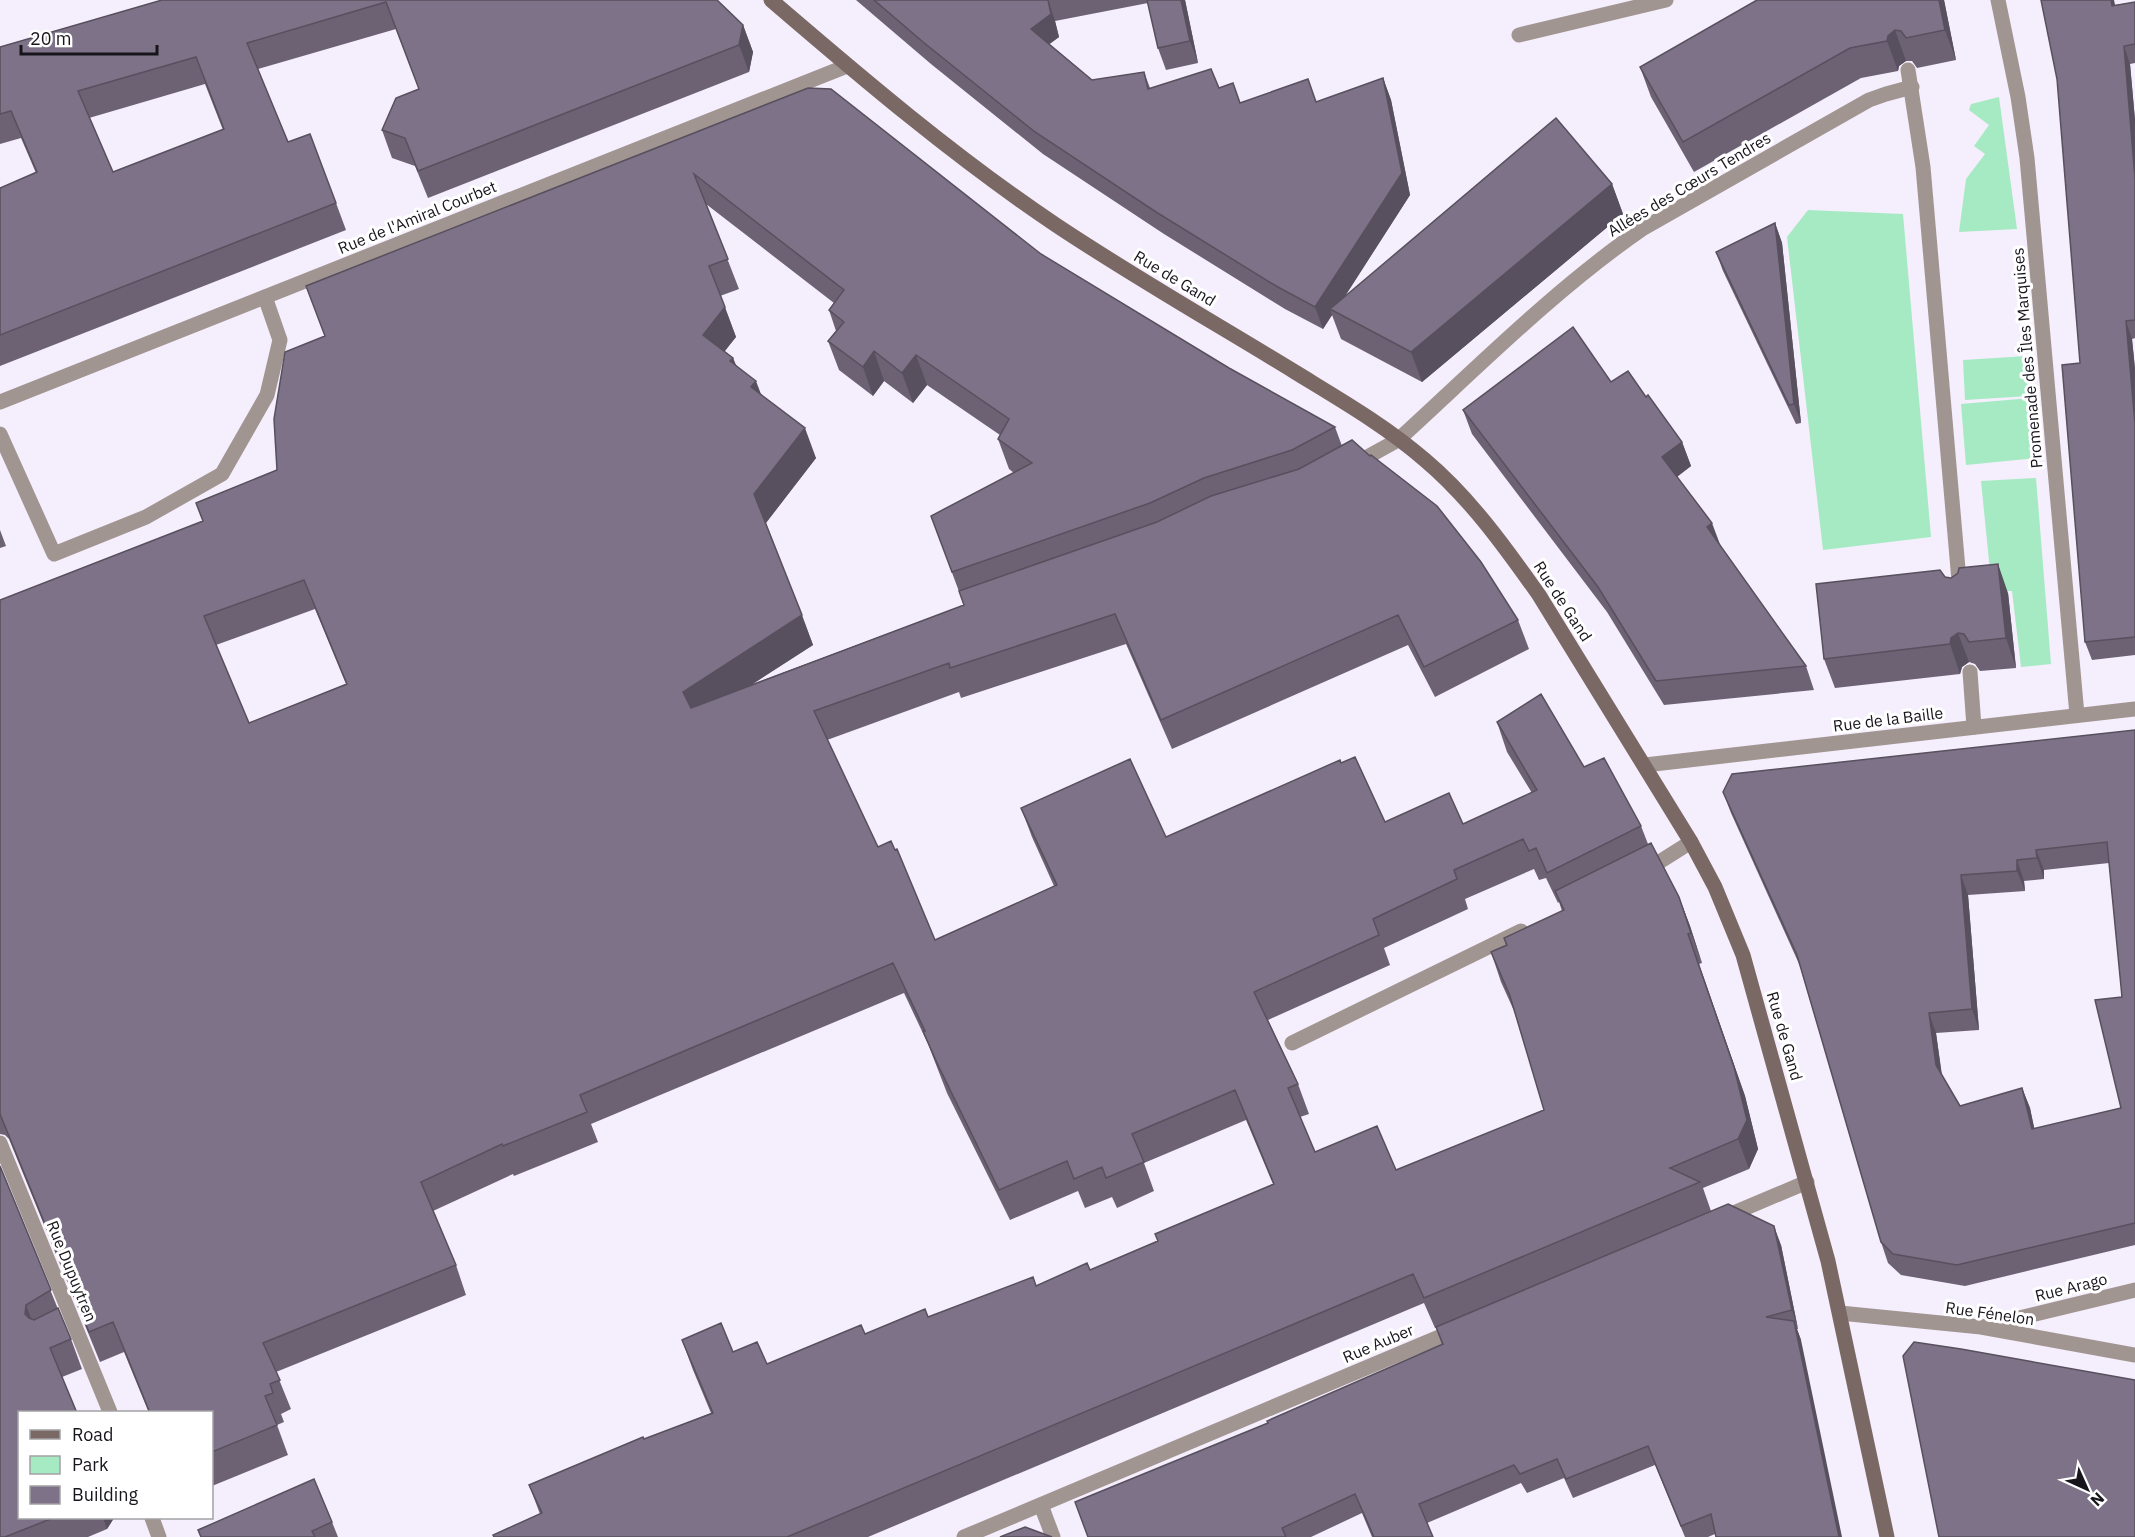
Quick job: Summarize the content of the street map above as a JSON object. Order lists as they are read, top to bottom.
{
  "streets": {
    "main road": ["Rue de Gand"],
    "street": [
      "Allées des Cœurs Tendres",
      "Rue de l'Amiral Courbet",
      "Promenade des Îles Marquises",
      "Rue de la Baille",
      "Rue Dupuytren",
      "Rue Arago",
      "Rue Fénelon",
      "Rue Auber"
    ]
  },
  "crossings": [
    ["Allées des Cœurs Tendres", "Rue de Gand"],
    ["Rue de l'Amiral Courbet", "Rue de Gand"],
    ["Rue de Gand", "Rue de la Baille"],
    ["Rue de Gand", "Rue Fénelon"],
    ["Promenade des Îles Marquises", "Rue de la Baille"],
    ["Rue Arago", "Rue Fénelon"]
  ],
  "legend": ["Road", "Park", "Building"],
  "scale_bar": "20 m",
  "north": "bottom right"
}
